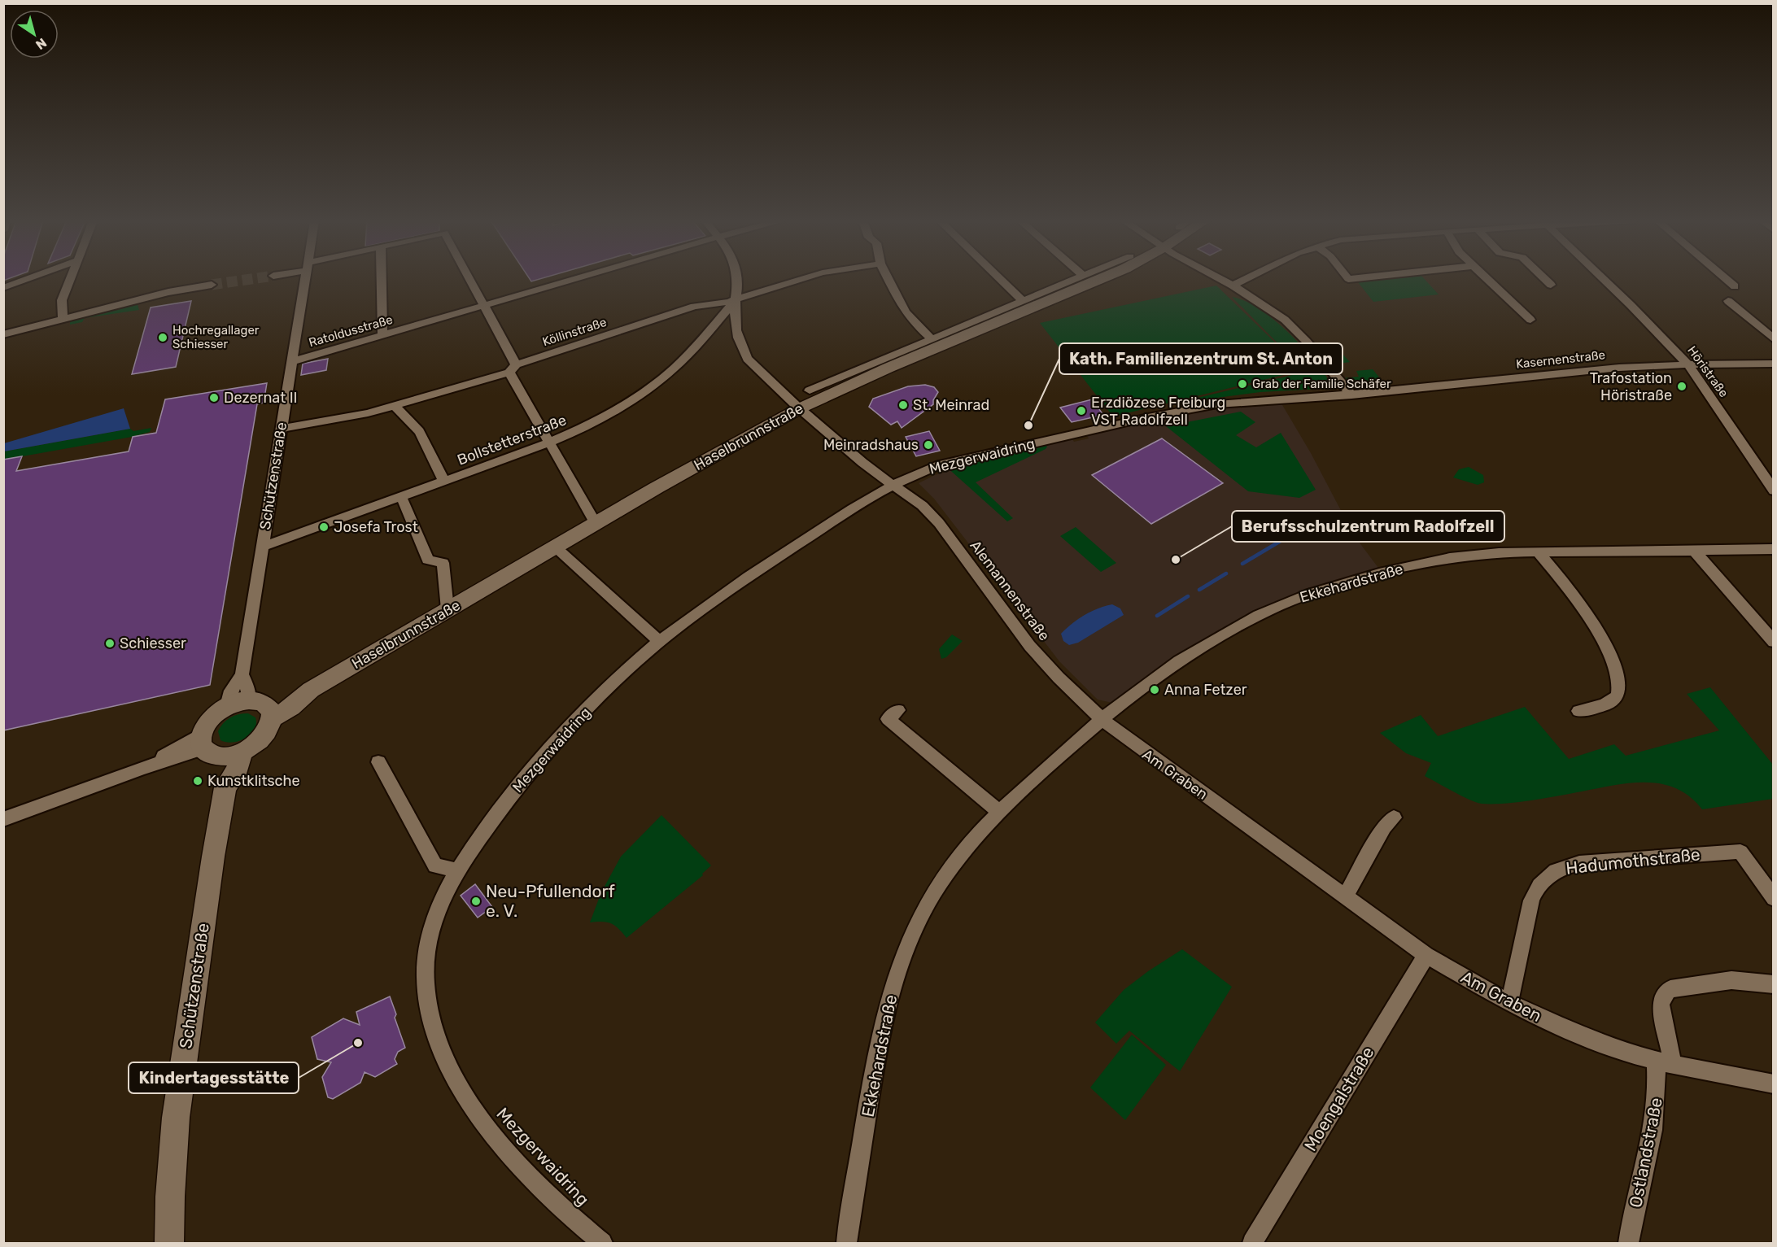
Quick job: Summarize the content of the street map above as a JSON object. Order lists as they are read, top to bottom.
{
  "streets": {
    "main road": ["Haselbrunnstraße", "Schützenstraße"],
    "street": [
      "Ratoldusstraße",
      "Köllinstraße",
      "Kasernenstraße",
      "Höristraße",
      "Bollstetterstraße",
      "Mezgerwaidring",
      "Ekkehardstraße",
      "Alemannenstraße",
      "Am Graben",
      "Hadumothstraße",
      "Moengalstraße",
      "Ostlandstraße"
    ]
  },
  "crossings": [
    ["Ratoldusstraße", "Schützenstraße"],
    ["Köllinstraße", "Bollstetterstraße"],
    ["Köllinstraße", "Schützenstraße"],
    ["Köllinstraße", "Alemannenstraße"],
    ["Kasernenstraße", "Höristraße"],
    ["Kasernenstraße", "Mezgerwaidring"],
    ["Haselbrunnstraße", "Schützenstraße"],
    ["Haselbrunnstraße", "Alemannenstraße"],
    ["Bollstetterstraße", "Schützenstraße"],
    ["Bollstetterstraße", "Alemannenstraße"],
    ["Mezgerwaidring", "Alemannenstraße"],
    ["Ekkehardstraße", "Alemannenstraße"],
    ["Ekkehardstraße", "Am Graben"],
    ["Alemannenstraße", "Am Graben"],
    ["Am Graben", "Hadumothstraße"],
    ["Am Graben", "Moengalstraße"],
    ["Am Graben", "Ostlandstraße"]
  ],
  "places": [
    "Hochregallager Schiesser",
    "Grab der Familie Schäfer",
    "Trafostation Höristraße",
    "Dezernat II",
    "St. Meinrad",
    "Erzdiözese Freiburg VST Radolfzell",
    "Kath. Familienzentrum St. Anton",
    "Meinradshaus",
    "Josefa Trost",
    "Berufsschulzentrum Radolfzell",
    "Schiesser",
    "Anna Fetzer",
    "Kunstklitsche",
    "Neu-Pfullendorf e. V.",
    "Kindertagesstätte"
  ],
  "north": "bottom right"
}
